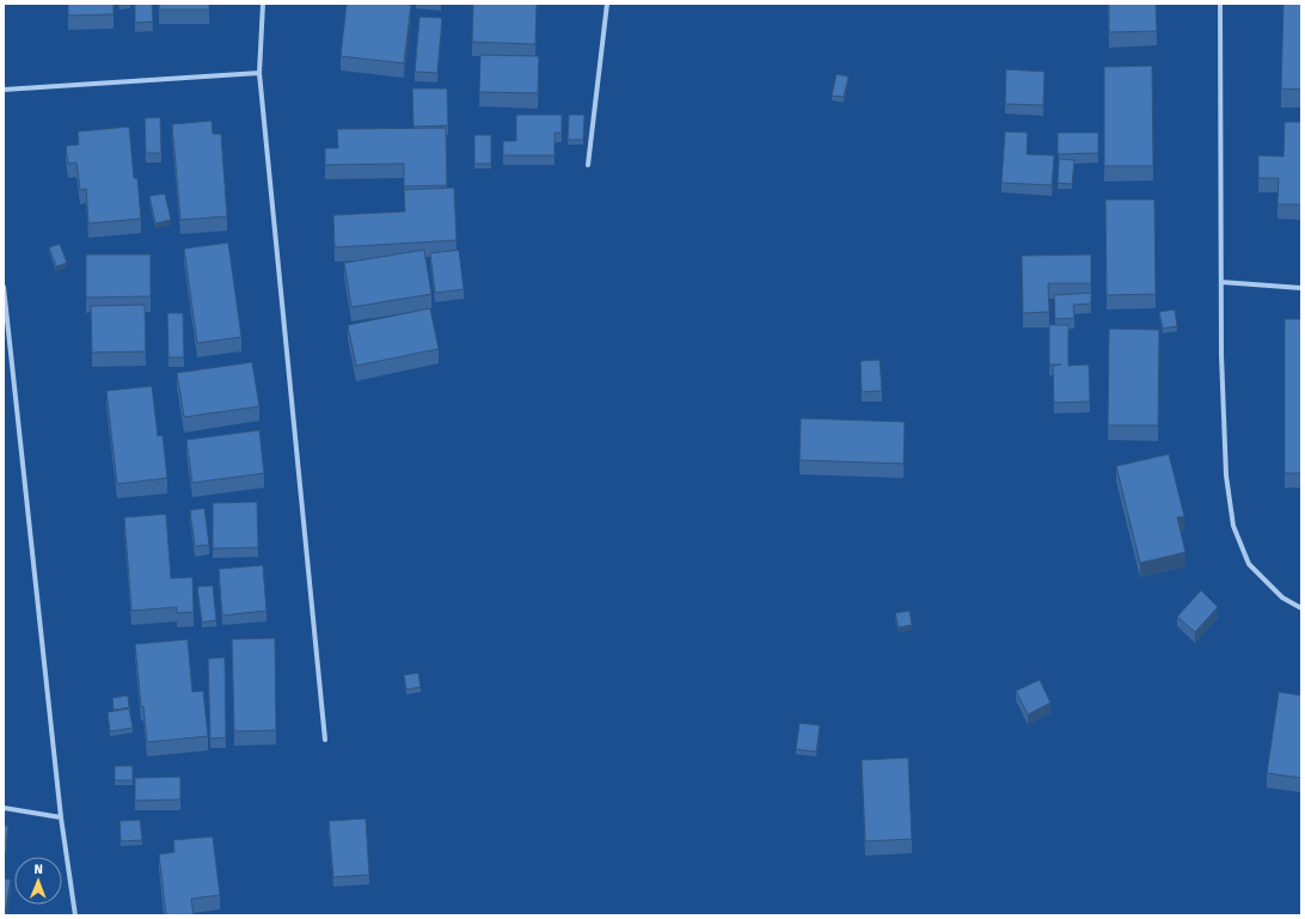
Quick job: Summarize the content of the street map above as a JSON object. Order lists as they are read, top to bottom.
{
  "north": "top"
}
